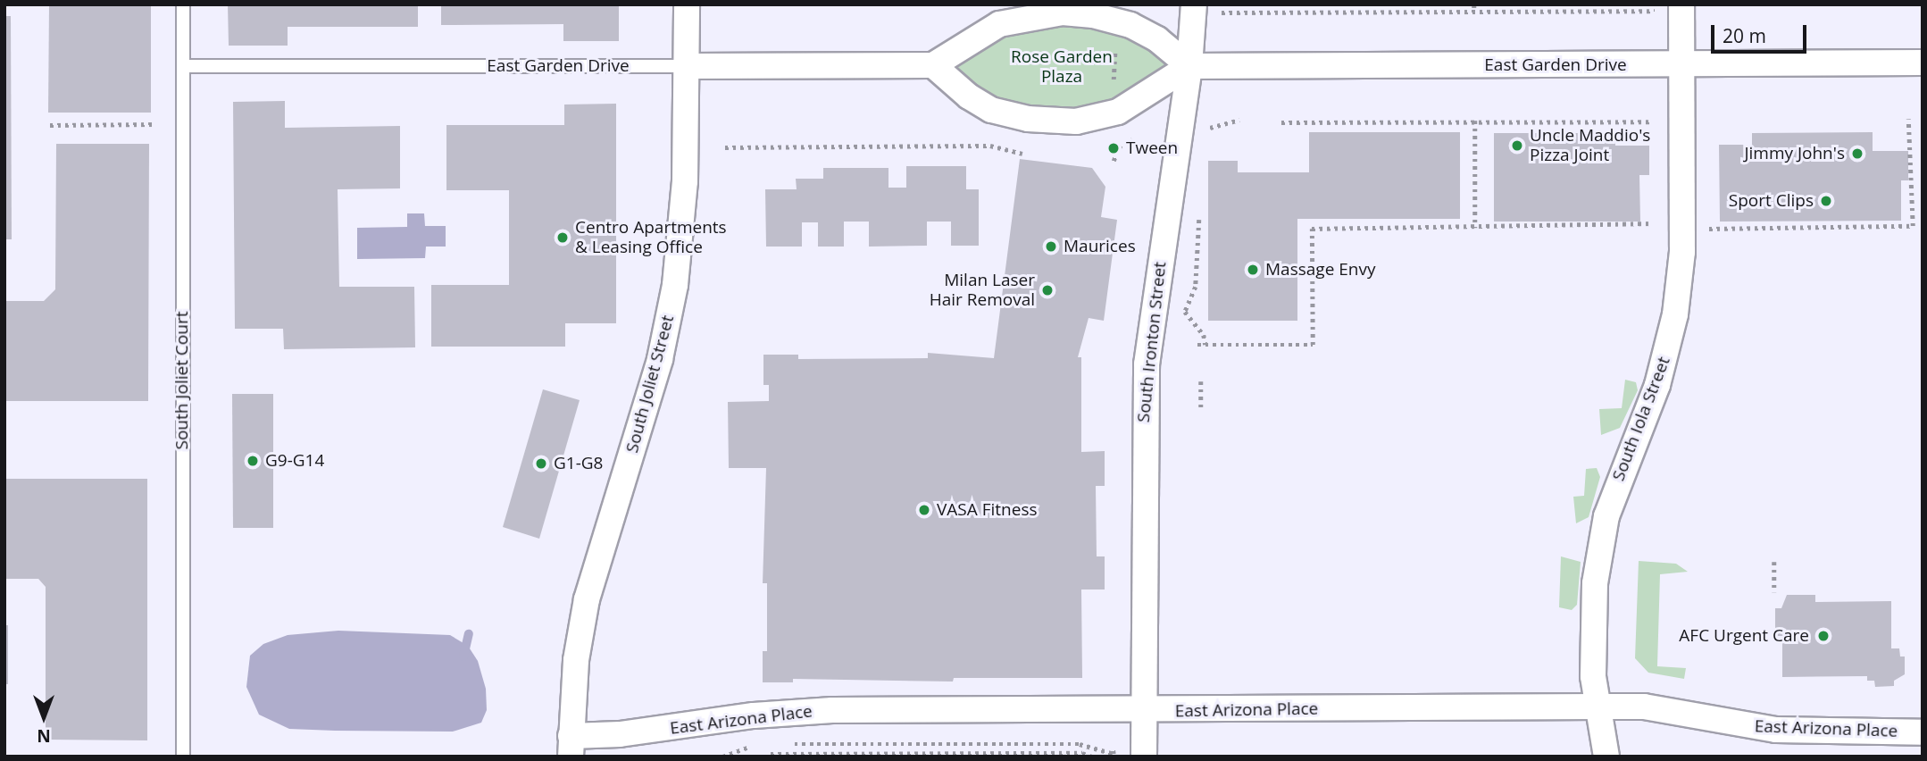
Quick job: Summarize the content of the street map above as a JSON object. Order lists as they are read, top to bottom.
{
  "streets": {
    "street": [
      "East Garden Drive",
      "South Ironton Street",
      "South Joliet Street",
      "South Iola Street",
      "East Arizona Place"
    ],
    "lane": ["South Joliet Court"]
  },
  "crossings": [
    ["East Garden Drive", "South Ironton Street"],
    ["East Garden Drive", "South Joliet Court"],
    ["East Garden Drive", "South Joliet Street"],
    ["East Garden Drive", "South Iola Street"],
    ["South Ironton Street", "East Arizona Place"],
    ["South Joliet Street", "East Arizona Place"],
    ["South Iola Street", "East Arizona Place"]
  ],
  "parks": ["Rose Garden Plaza"],
  "places": [
    "Uncle Maddio's Pizza Joint",
    "Tween",
    "Jimmy John's",
    "Sport Clips",
    "Centro Apartments & Leasing Office",
    "Maurices",
    "Massage Envy",
    "Milan Laser Hair Removal",
    "G9-G14",
    "G1-G8",
    "VASA Fitness",
    "AFC Urgent Care"
  ],
  "scale_bar": "20 m",
  "north": "bottom"
}
